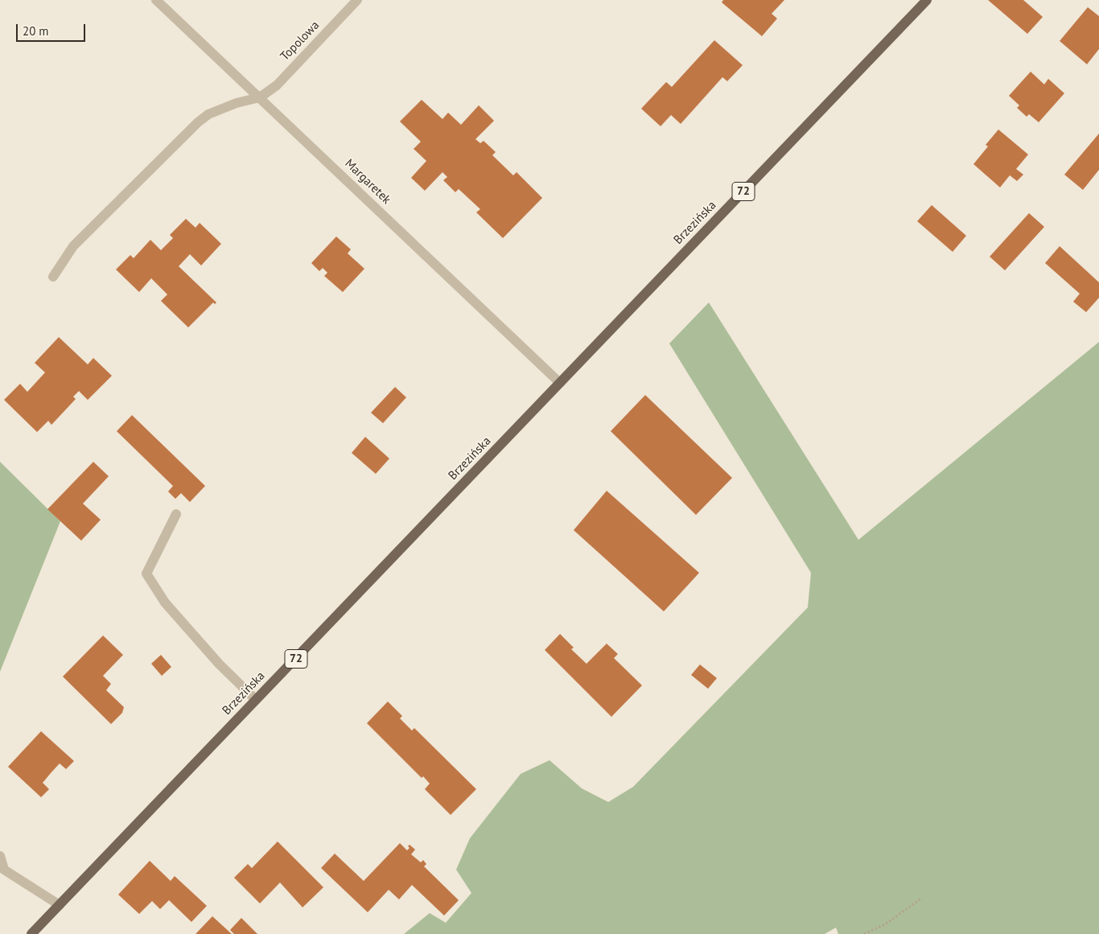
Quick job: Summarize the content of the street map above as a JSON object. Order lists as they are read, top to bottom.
{
  "streets": {
    "main road": ["72", "Brzezińska"],
    "street": ["Topolowa", "Margaretek"]
  },
  "crossings": [
    ["Topolowa", "Margaretek"],
    ["Margaretek", "Brzezińska"]
  ],
  "scale_bar": "20 m"
}
